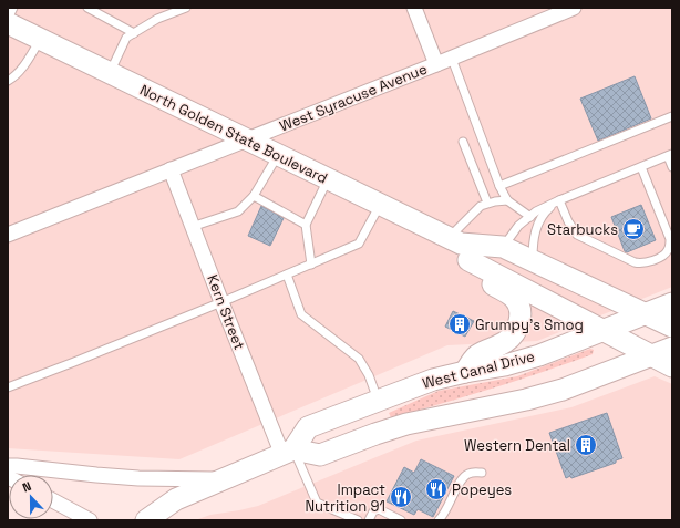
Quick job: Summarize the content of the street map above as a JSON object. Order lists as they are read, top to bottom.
{
  "streets": {
    "main road": ["North Golden State Boulevard", "West Canal Drive"],
    "street": ["West Syracuse Avenue", "Kern Street"]
  },
  "crossings": [
    ["West Syracuse Avenue", "North Golden State Boulevard"],
    ["West Syracuse Avenue", "Kern Street"],
    ["North Golden State Boulevard", "West Canal Drive"],
    ["Kern Street", "West Canal Drive"]
  ],
  "places": {
    "cafe": ["Starbucks"],
    "building": ["Grumpy's Smog", "Western Dental"],
    "restaurant": ["Popeyes", "Impact Nutrition 91"]
  },
  "north": "top"
}
